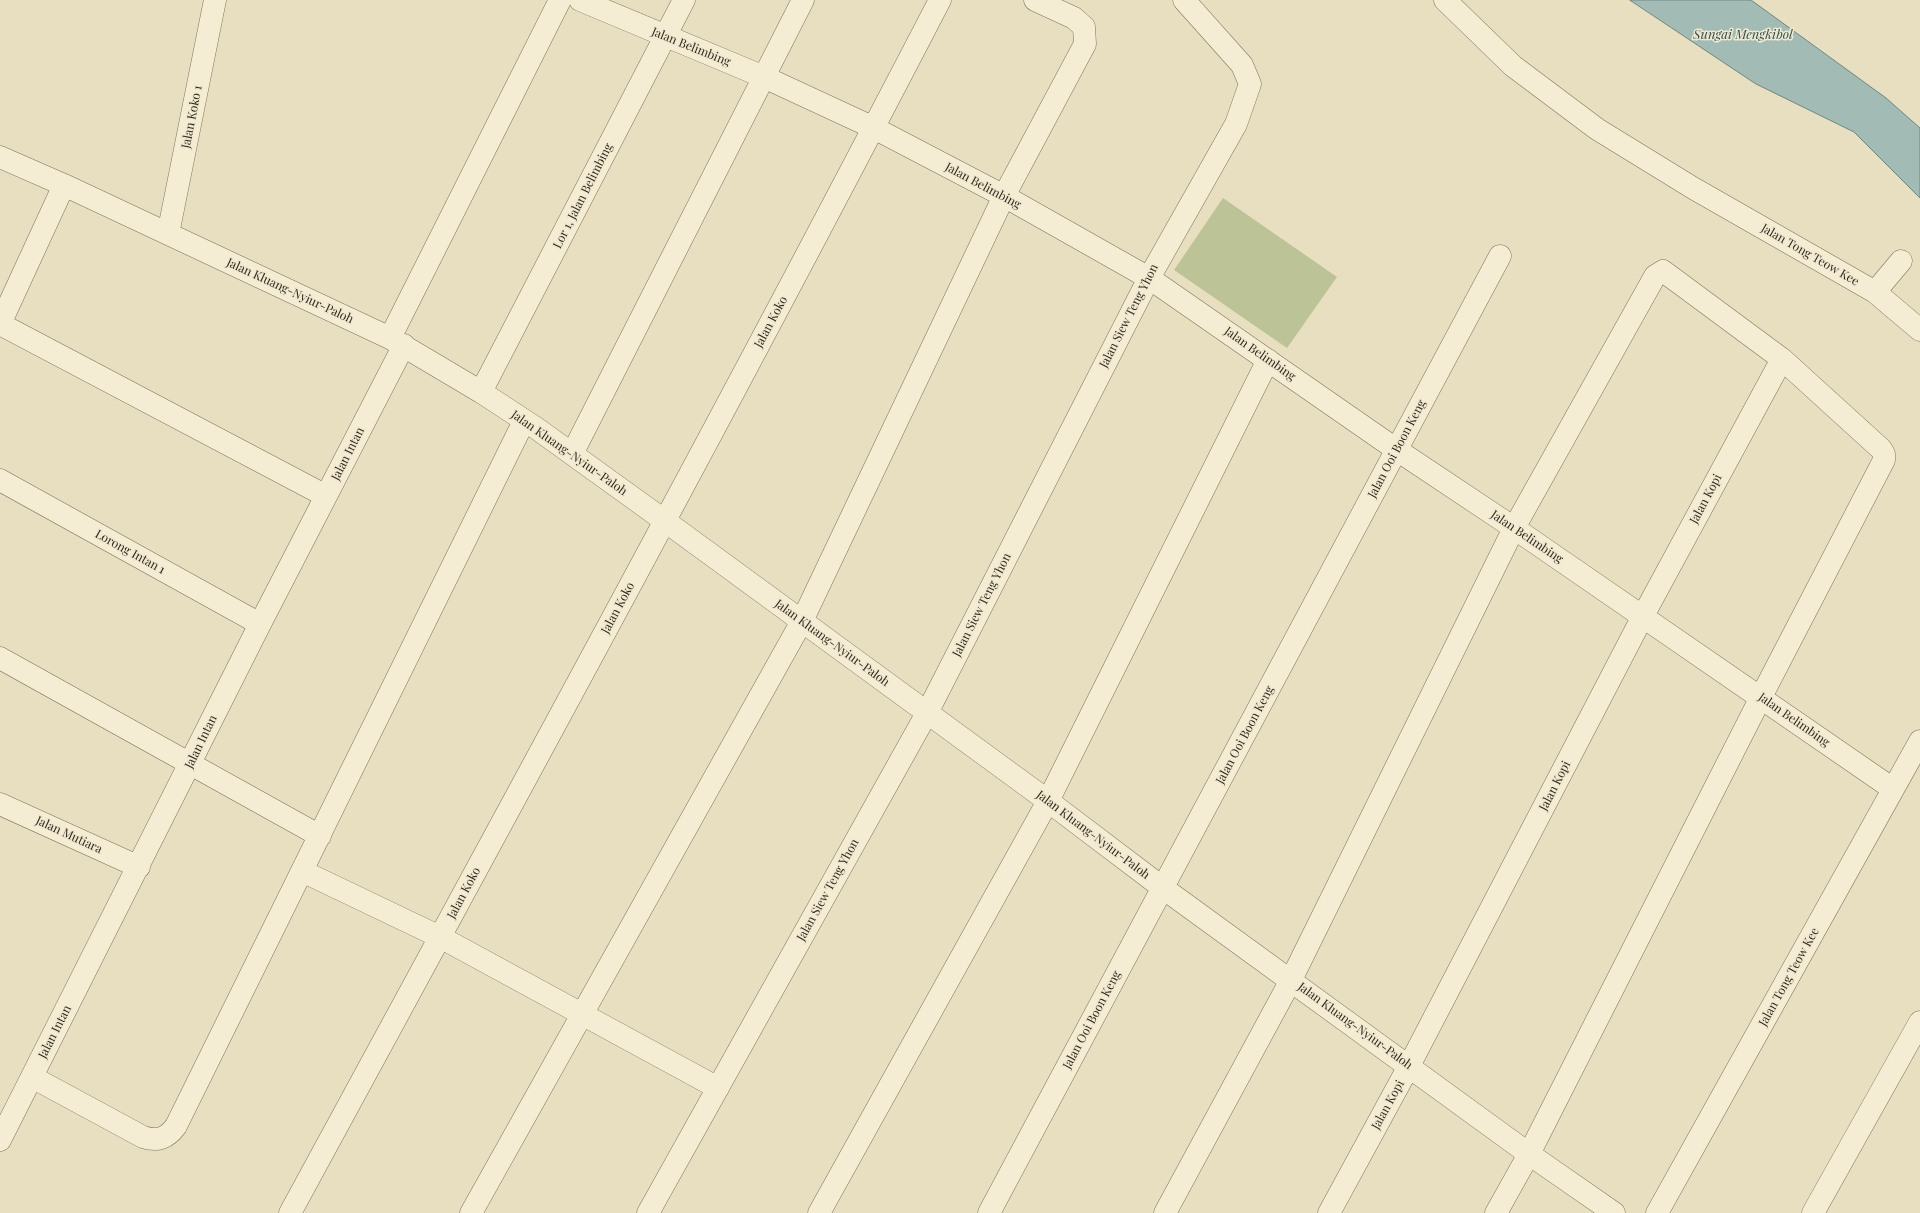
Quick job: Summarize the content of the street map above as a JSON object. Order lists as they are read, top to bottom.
{
  "streets": {
    "street": [
      "Jalan Belimbing",
      "Jalan Koko 1",
      "Lor 1, Jalan Belimbing",
      "Jalan Tong Teow Kee",
      "Jalan Kluang-Nyiur-Paloh",
      "Jalan Siew Teng Yhon",
      "Jalan Koko",
      "Jalan Ooi Boon Keng",
      "Jalan Intan",
      "Jalan Kopi",
      "Lorong Intan 1",
      "Jalan Mutiara"
    ]
  },
  "crossings": [
    ["Jalan Belimbing", "Lor 1, Jalan Belimbing"],
    ["Jalan Belimbing", "Jalan Tong Teow Kee"],
    ["Jalan Belimbing", "Jalan Siew Teng Yhon"],
    ["Jalan Belimbing", "Jalan Koko"],
    ["Jalan Belimbing", "Jalan Ooi Boon Keng"],
    ["Jalan Belimbing", "Jalan Kopi"],
    ["Jalan Koko 1", "Jalan Kluang-Nyiur-Paloh"],
    ["Lor 1, Jalan Belimbing", "Jalan Kluang-Nyiur-Paloh"],
    ["Jalan Kluang-Nyiur-Paloh", "Jalan Siew Teng Yhon"],
    ["Jalan Kluang-Nyiur-Paloh", "Jalan Koko"],
    ["Jalan Kluang-Nyiur-Paloh", "Jalan Ooi Boon Keng"],
    ["Jalan Kluang-Nyiur-Paloh", "Jalan Intan"],
    ["Jalan Kluang-Nyiur-Paloh", "Jalan Kopi"],
    ["Jalan Intan", "Lorong Intan 1"],
    ["Jalan Intan", "Jalan Mutiara"]
  ],
  "water": ["Sungai Mengkibol"]
}
